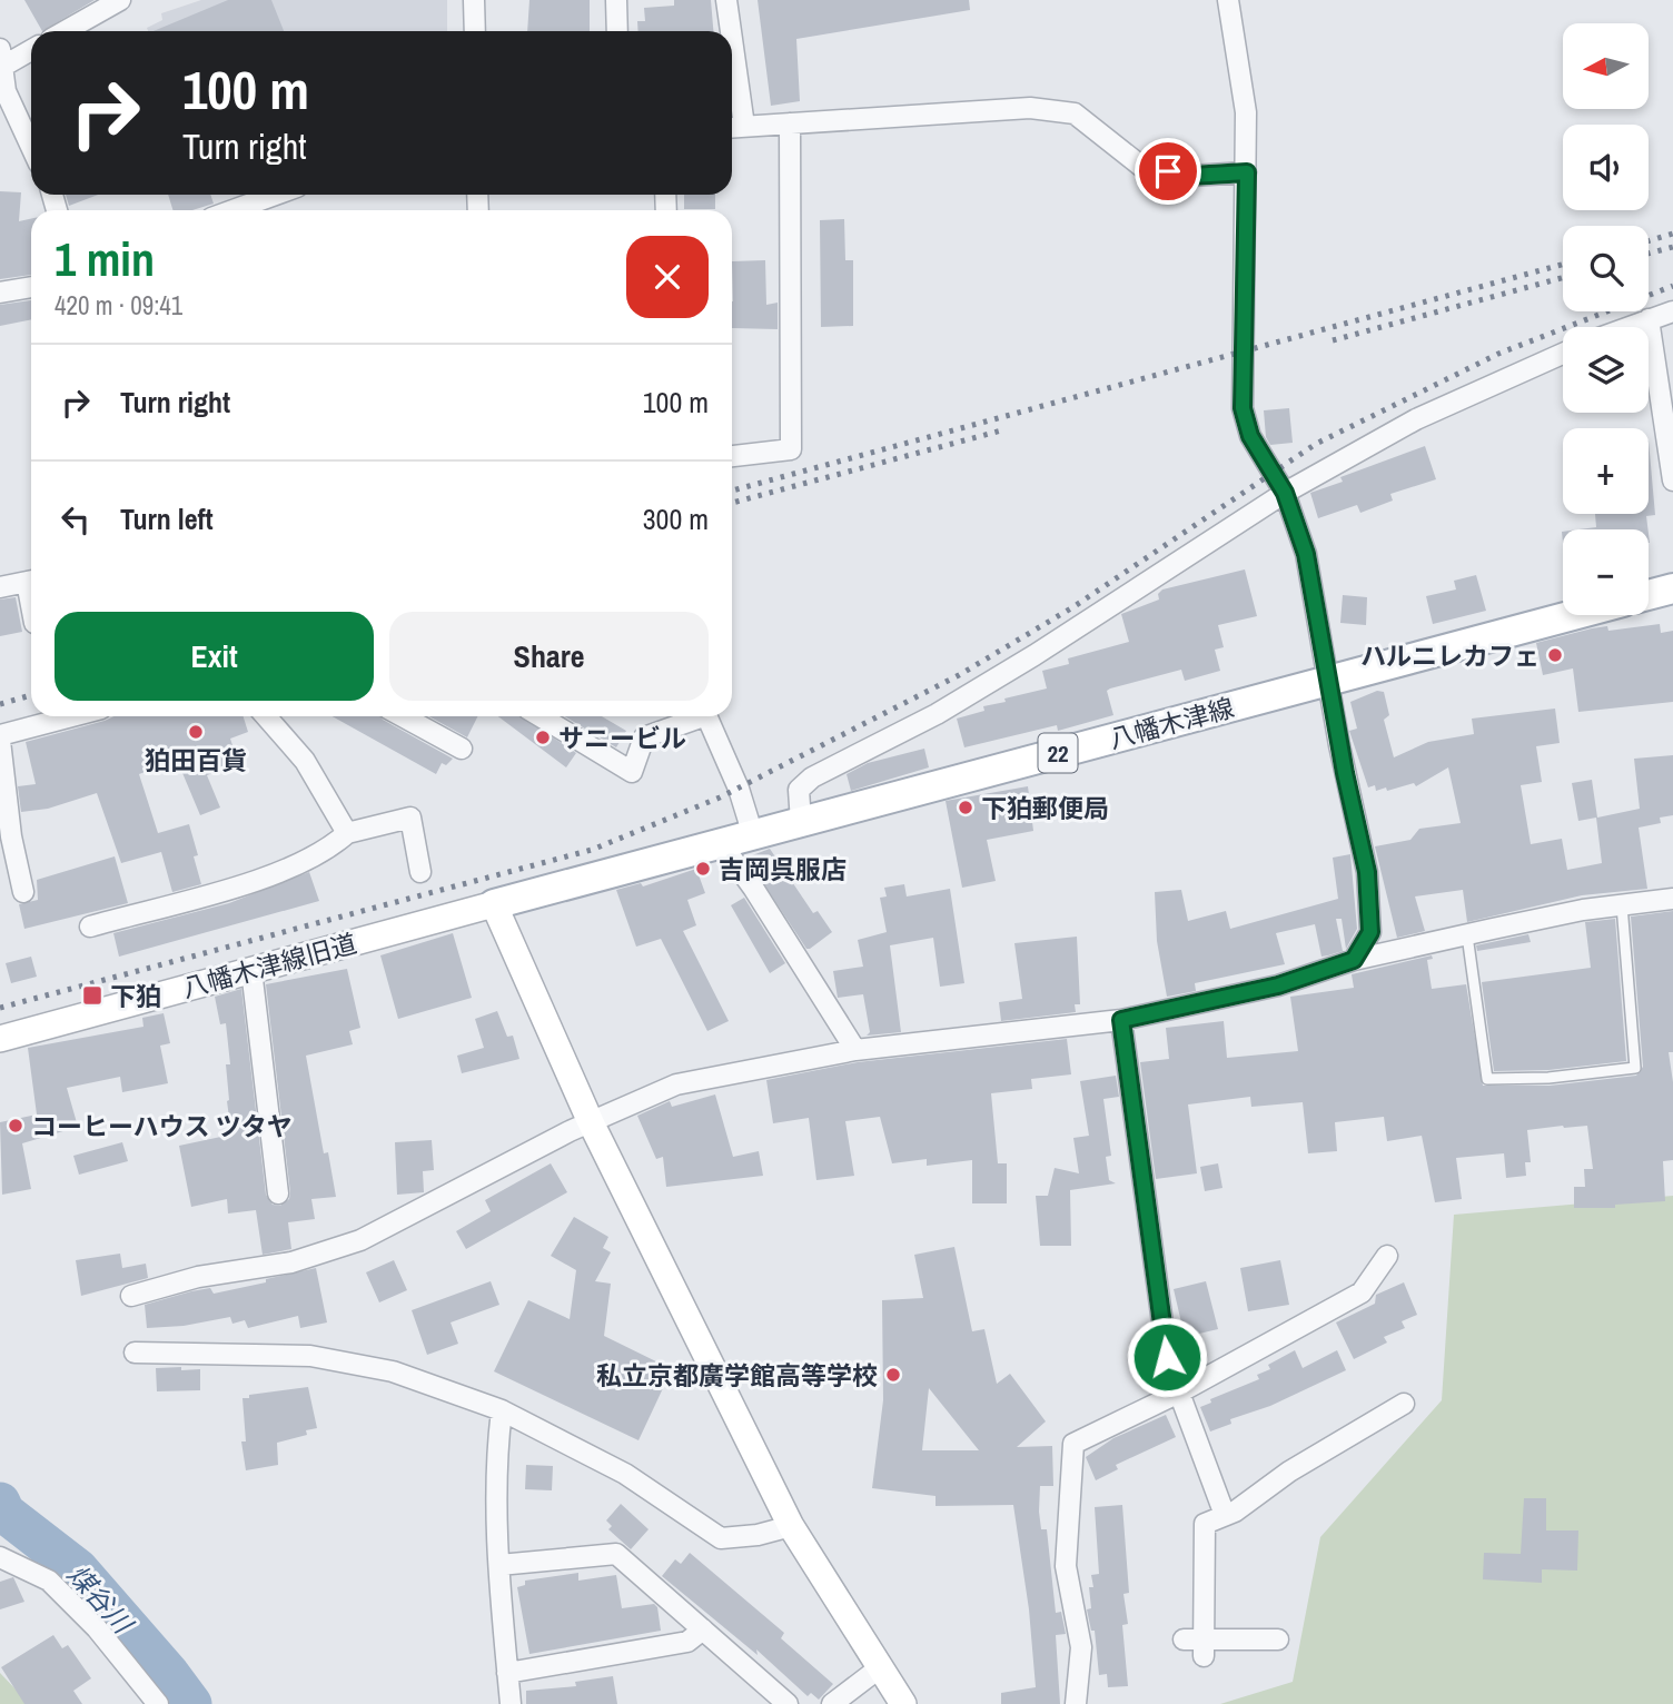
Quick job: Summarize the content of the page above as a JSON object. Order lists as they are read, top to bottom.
{
  "streets": {
    "main road": ["八幡木津線", "22"],
    "street": ["八幡木津線旧道"]
  },
  "crossings": [
    ["八幡木津線", "八幡木津線旧道"]
  ],
  "water": ["煤谷川"],
  "places": {
    "other": [
      "ハルニレカフェ",
      "狛田百貨",
      "サニービル",
      "下狛郵便局",
      "吉岡呉服店",
      "コーヒーハウス ツタヤ",
      "私立京都廣学館高等学校"
    ],
    "transit": ["下狛"]
  },
  "north": "left",
  "page": {
    "map_buttons": ["+", "−"],
    "turn": ["100 m", "Turn right"],
    "heading": ["1 min", "420 m · 09:41"],
    "list": [
      {
        "name": "Turn right",
        "value": "100 m"
      },
      {
        "name": "Turn left",
        "value": "300 m"
      }
    ],
    "buttons": ["Exit", "Share"]
  }
}
